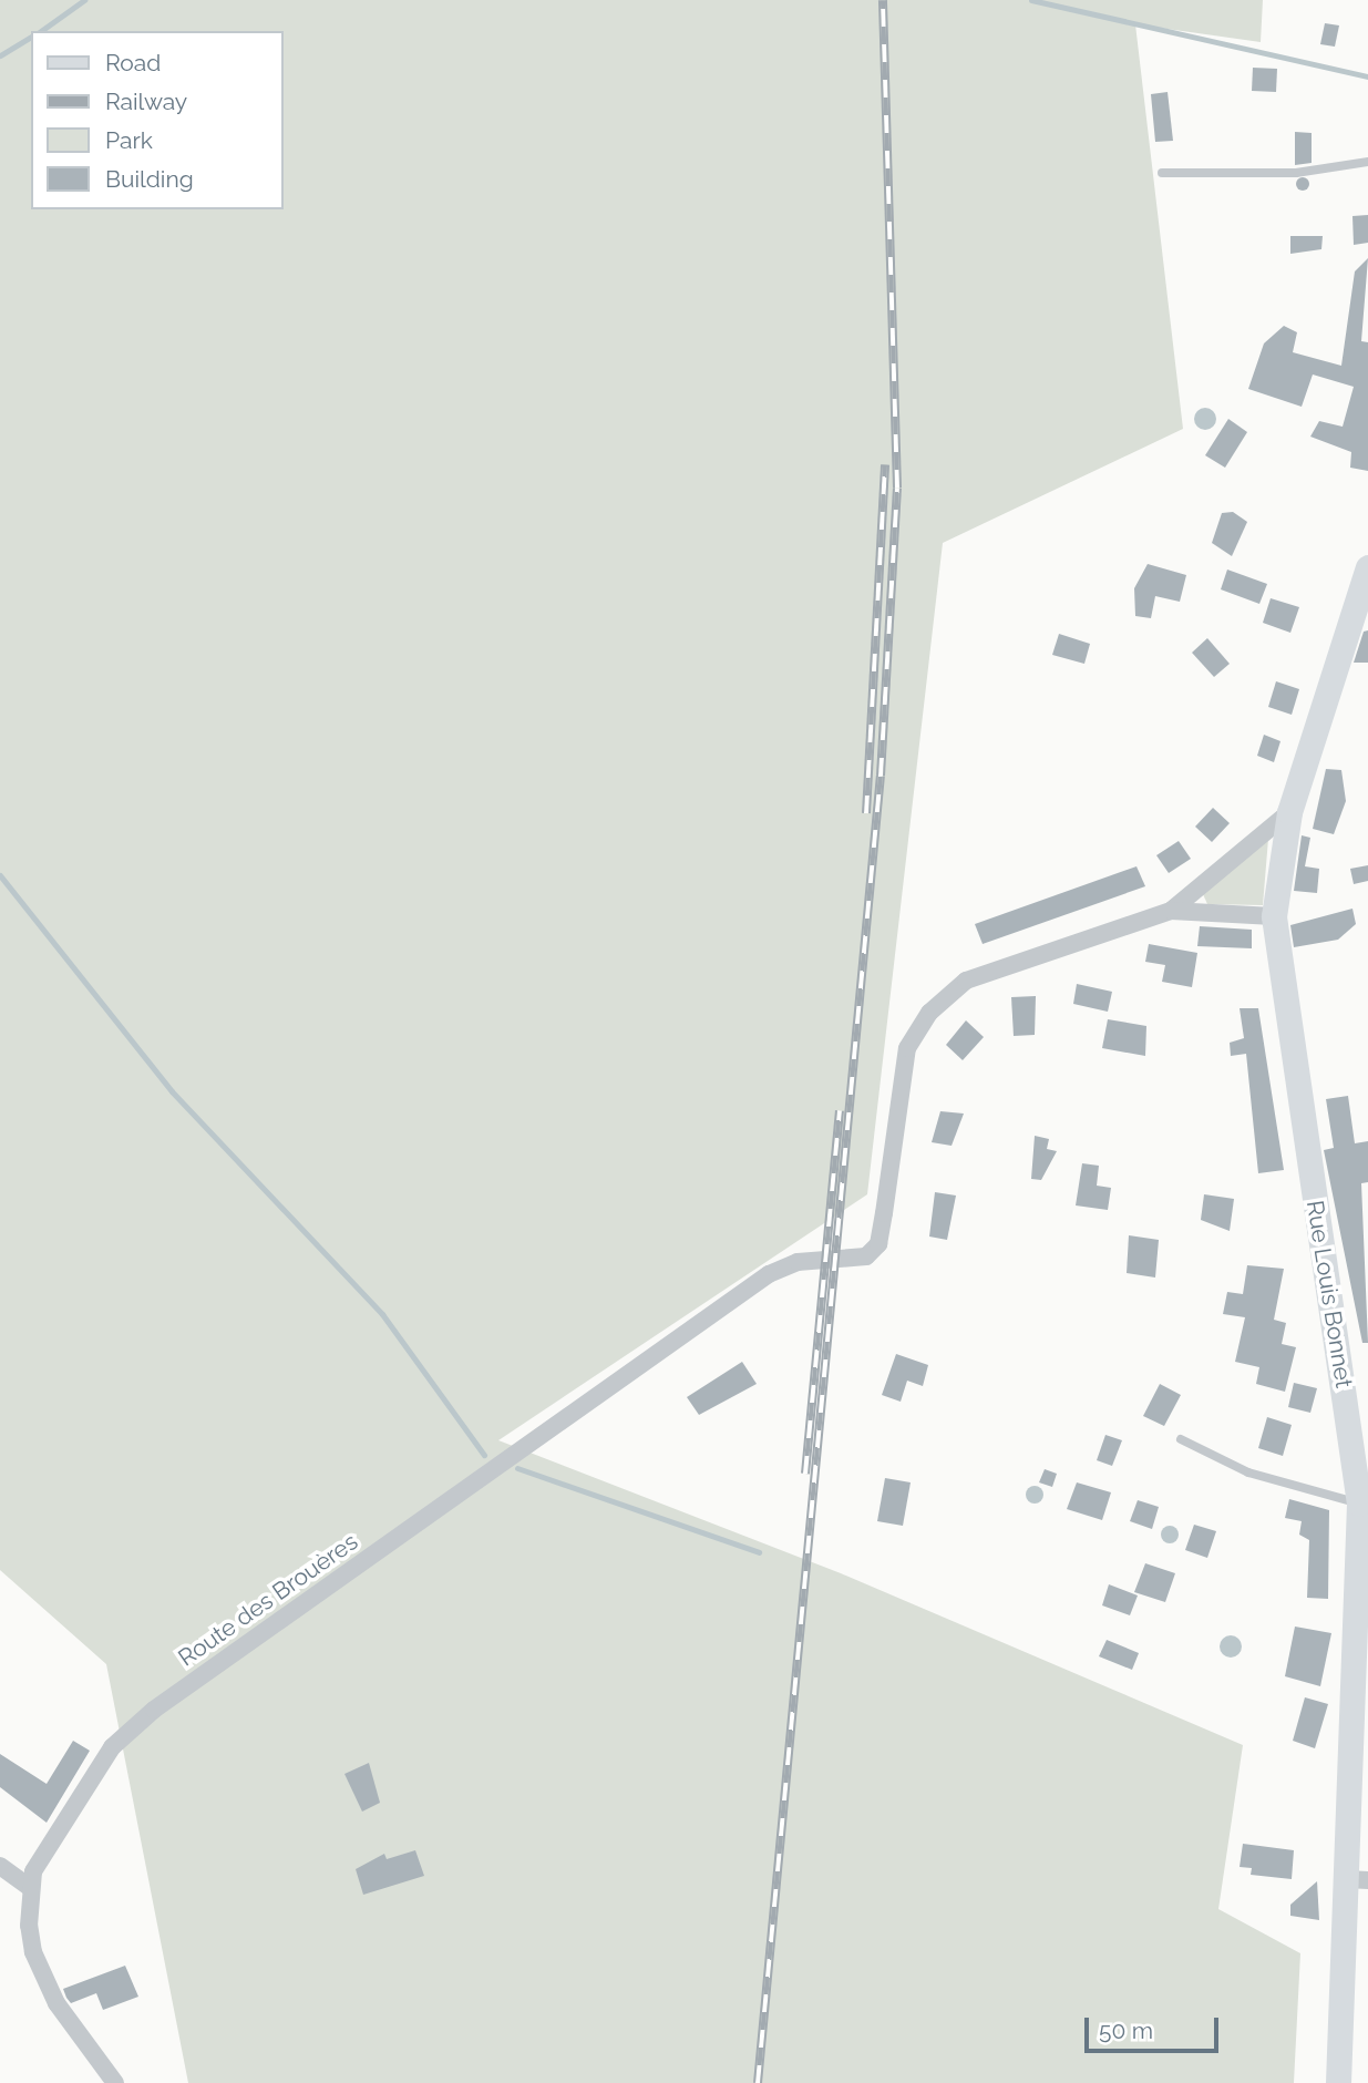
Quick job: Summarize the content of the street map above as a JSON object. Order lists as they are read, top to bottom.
{
  "streets": {
    "street": ["Rue Louis Bonnet", "Route des Brouères"]
  },
  "legend": [
    "Road",
    "Railway",
    "Park",
    "Building"
  ],
  "scale_bar": "50 m"
}
